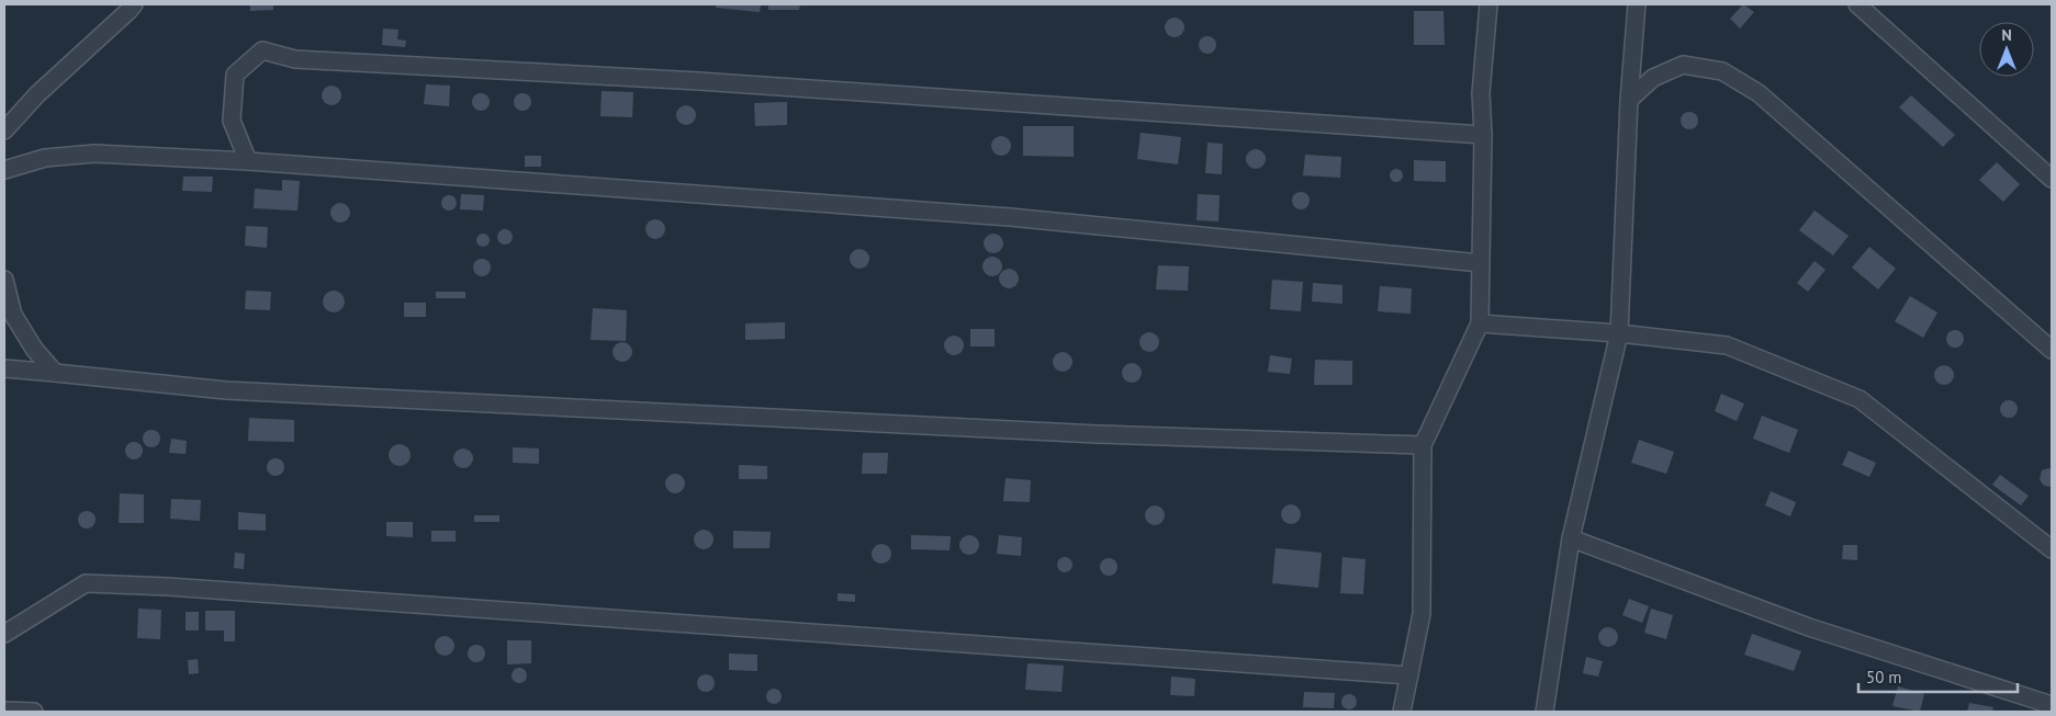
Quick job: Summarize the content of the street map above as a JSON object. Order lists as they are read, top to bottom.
{
  "scale_bar": "50 m",
  "north": "top"
}
